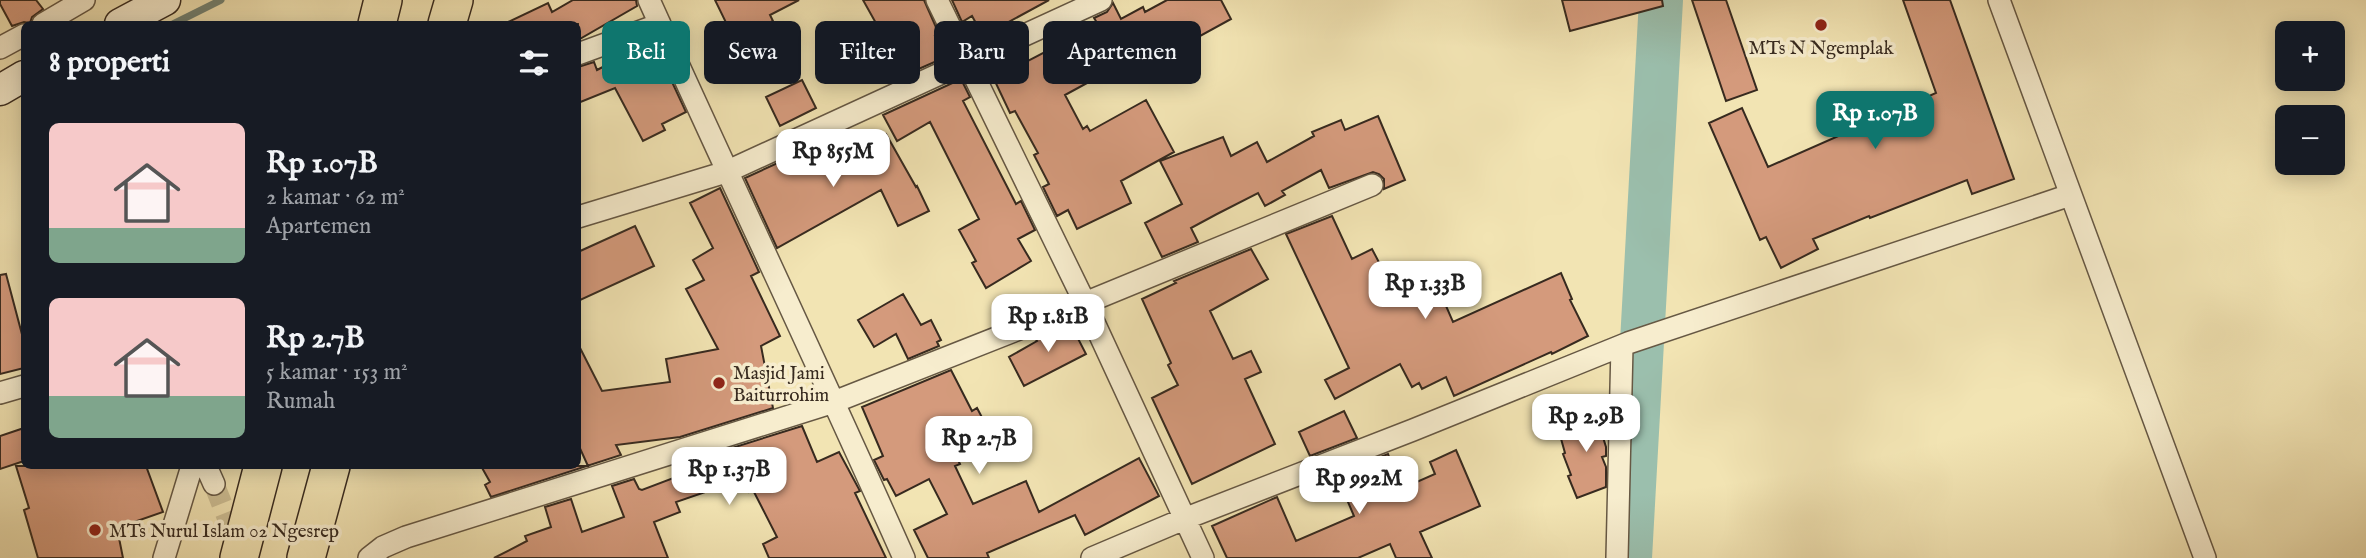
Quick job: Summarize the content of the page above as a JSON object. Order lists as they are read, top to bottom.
{
  "places": ["MTs N Ngemplak", "Masjid Jami Baiturrohim", "MTs Nurul Islam 02 Ngesrep"],
  "page": {
    "map_buttons": ["+", "−"],
    "chip": [
      "Beli",
      "Sewa",
      "Filter",
      "Baru",
      "Apartemen"
    ],
    "heading": "8 properti",
    "price": [
      "Rp 1.07B",
      "Rp 855M",
      "Rp 1.33B",
      "Rp 1.81B",
      "Rp 2.9B",
      "Rp 2.7B",
      "Rp 1.37B",
      "Rp 992M"
    ],
    "list": [
      {
        "name": "Rp 1.07B",
        "note": "2 kamar · 62 m² · Apartemen"
      },
      {
        "name": "Rp 2.7B",
        "note": "5 kamar · 153 m² · Rumah"
      }
    ]
  }
}
